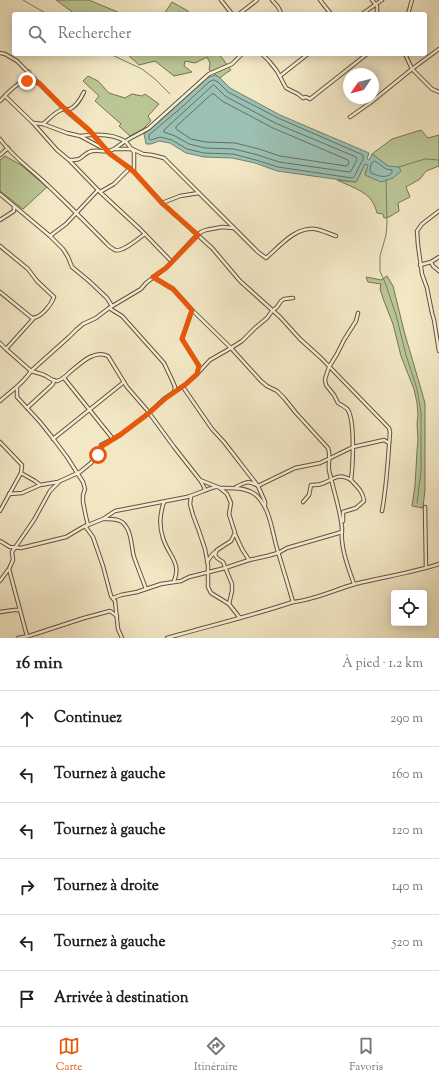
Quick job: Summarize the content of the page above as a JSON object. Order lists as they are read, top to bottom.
{
  "north": "bottom left",
  "page": {
    "search": "Rechercher",
    "heading": ["16 min", "À pied · 1.2 km"],
    "list": [
      ["Continuez", "290 m"],
      ["Tournez à gauche", "160 m"],
      ["Tournez à gauche", "120 m"],
      ["Tournez à droite", "140 m"],
      ["Tournez à gauche", "520 m"],
      "Arrivée à destination"
    ],
    "nav": ["Carte", "Itinéraire", "Favoris"]
  }
}
